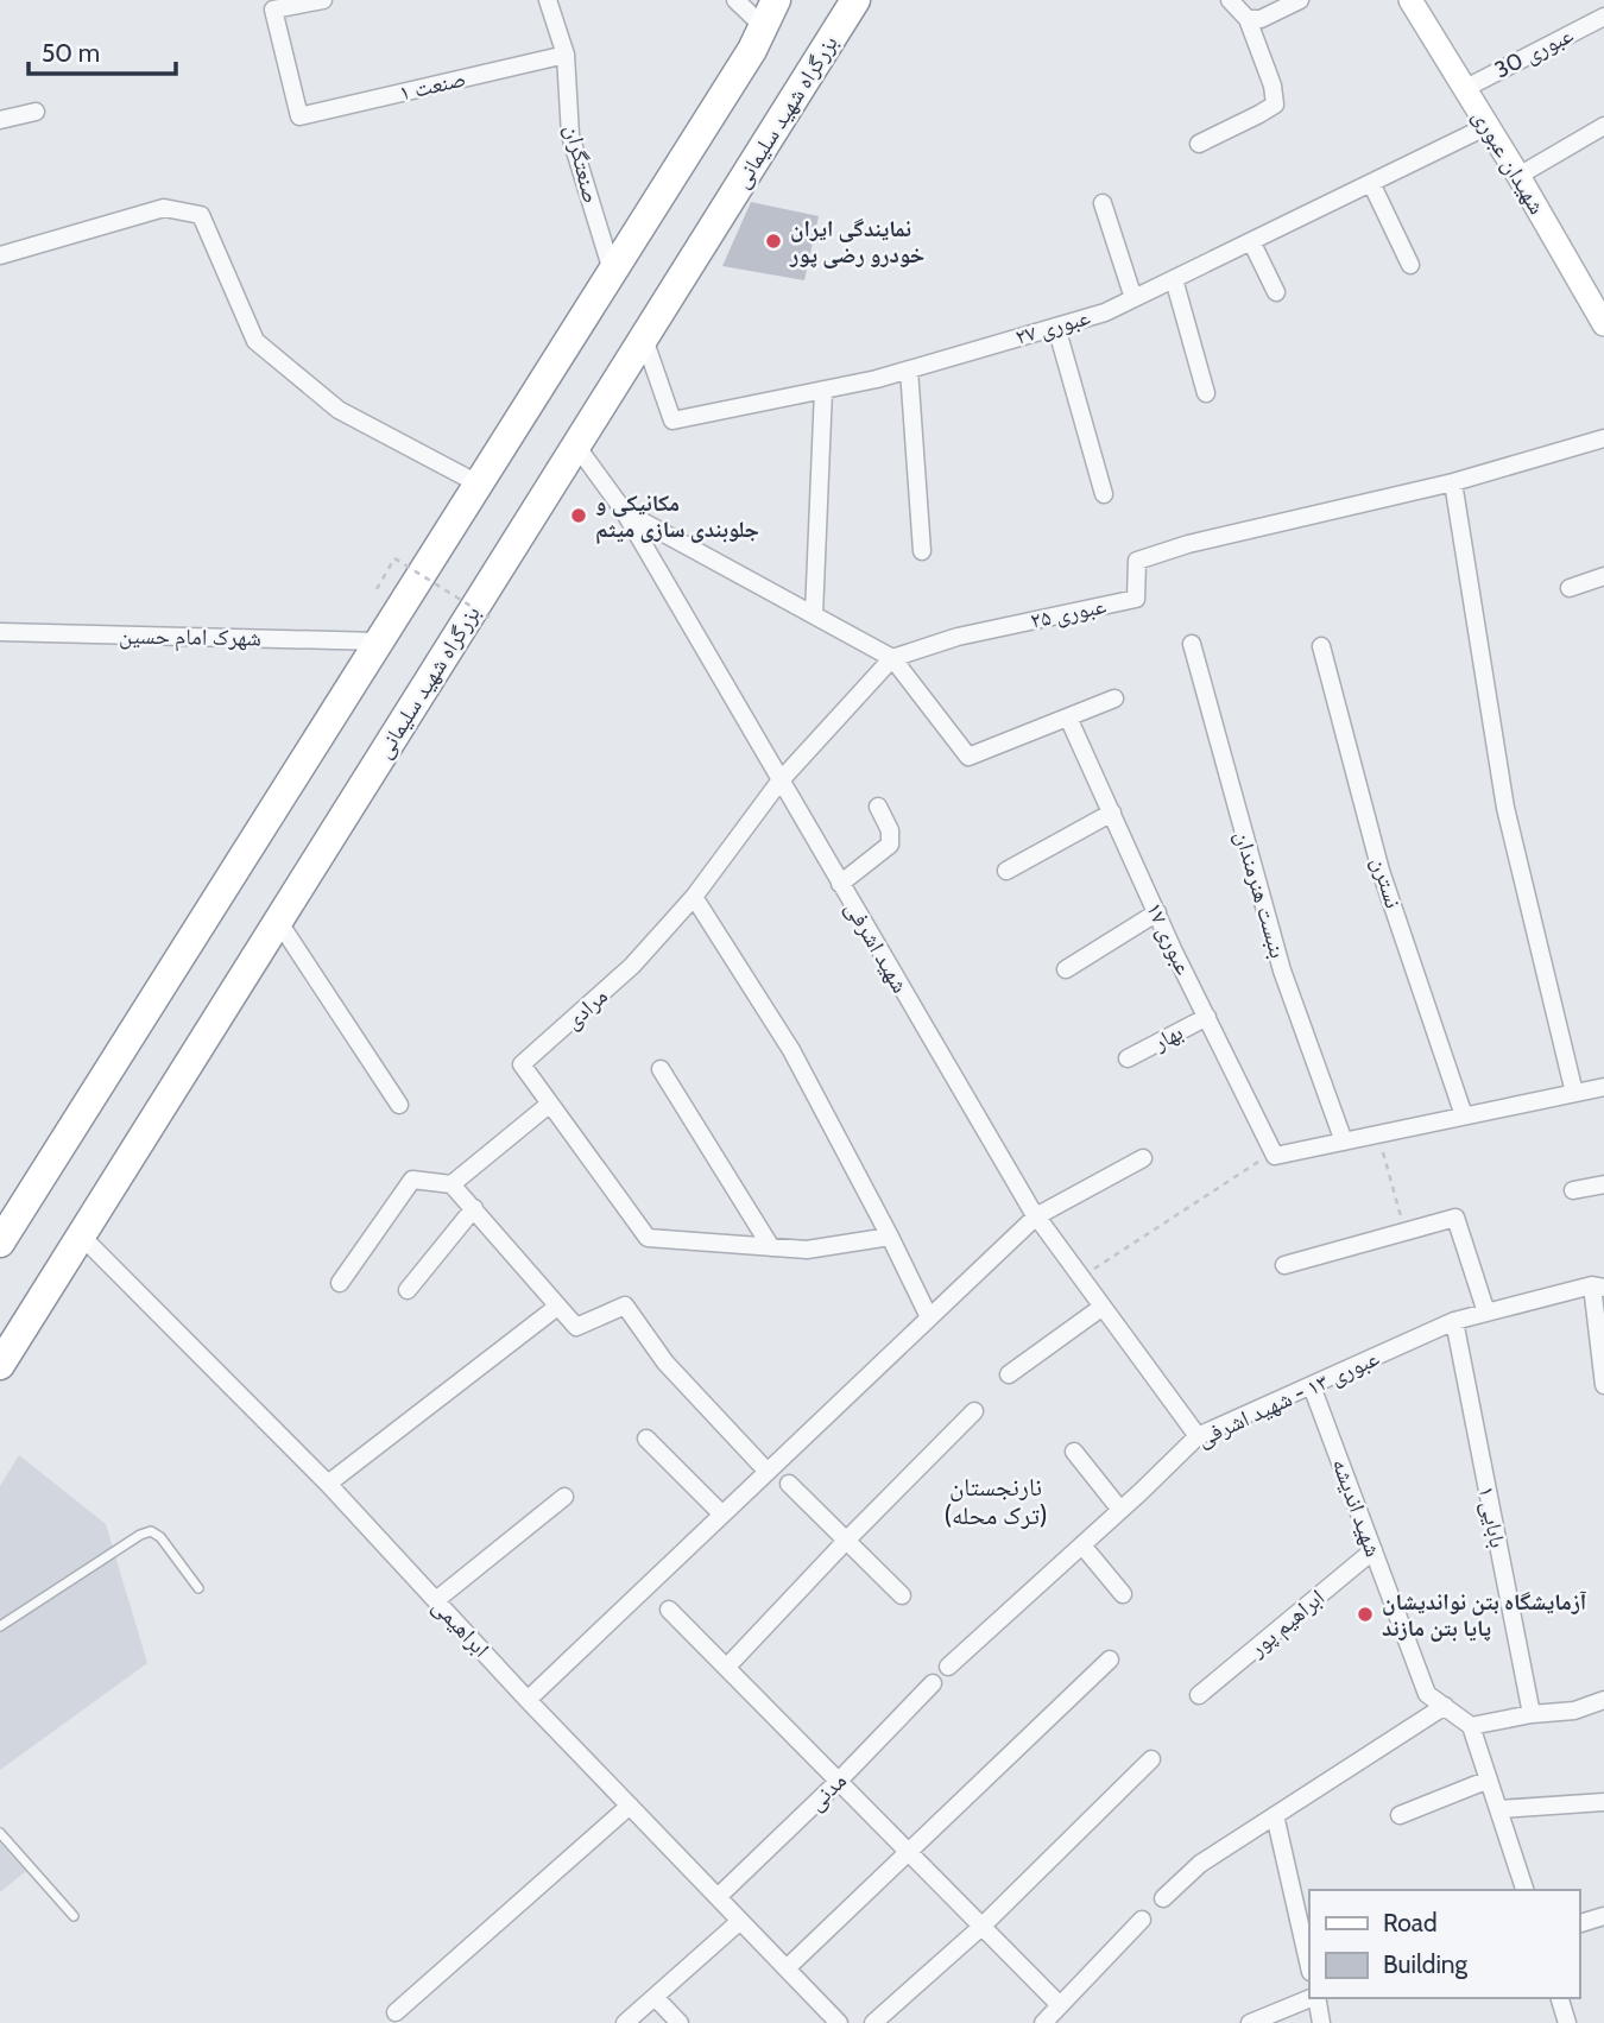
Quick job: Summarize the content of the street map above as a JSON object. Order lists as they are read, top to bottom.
{
  "streets": {
    "highway": ["بزرگراه شهید سلیمانی"],
    "main road": ["شهیدان عبوری"],
    "street": [
      "عبوری 30",
      "صنعت ۱",
      "صنعتگران",
      "عبوری ۲۷",
      "عبوری ۲۵",
      "شهرک امام حسین",
      "نسترن",
      "بنبست هنرمندان",
      "عبوری ۱۷",
      "شهید اشرفی",
      "مرادی",
      "بهار",
      "عبوری ۱۳ - شهید اشرفی",
      "شهید اندیشه",
      "بابایی ۱",
      "ابراهیم پور",
      "ابراهیمی",
      "مدنی"
    ]
  },
  "crossings": [
    ["عبوری 30", "شهیدان عبوری"],
    ["صنعت ۱", "صنعتگران"],
    ["بزرگراه شهید سلیمانی", "عبوری ۲۷"],
    ["بزرگراه شهید سلیمانی", "شهید اشرفی"],
    ["بزرگراه شهید سلیمانی", "ابراهیمی"],
    ["شهیدان عبوری", "عبوری ۲۷"],
    ["عبوری ۲۵", "مرادی"],
    ["عبوری ۱۷", "بهار"],
    ["شهید اشرفی", "مرادی"],
    ["شهید اشرفی", "عبوری ۱۳ - شهید اشرفی"],
    ["عبوری ۱۳ - شهید اشرفی", "شهید اندیشه"],
    ["عبوری ۱۳ - شهید اشرفی", "بابایی ۱"],
    ["شهید اندیشه", "ابراهیم پور"],
    ["ابراهیمی", "مدنی"]
  ],
  "districts": ["نارنجستان (ترک محله)"],
  "places": ["نمایندگی ایران خودرو رضی پور", "مکانیکی و جلوبندی سازی میثم", "آزمایشگاه بتن نواندیشان پایا بتن مازند"],
  "legend": ["Road", "Building"],
  "scale_bar": "50 m"
}
